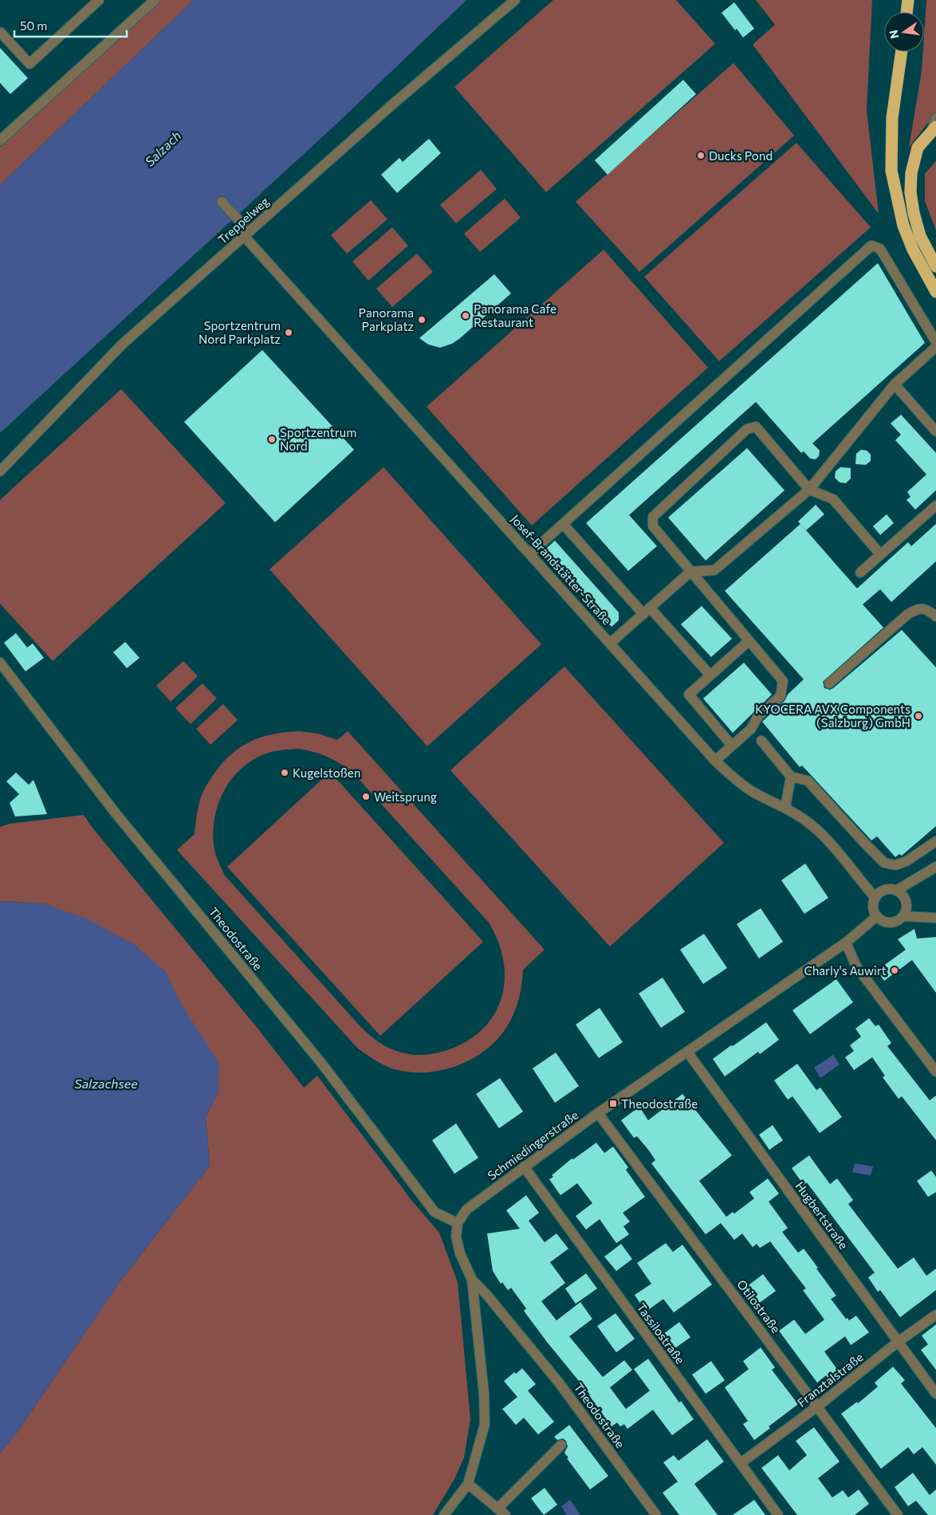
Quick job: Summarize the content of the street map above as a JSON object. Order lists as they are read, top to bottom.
{
  "streets": {
    "street": [
      "Treppelweg",
      "Josef-Brandstätter-Straße",
      "Theodostraße",
      "Schmiedingerstraße",
      "Hugbertstraße",
      "Otilostraße",
      "Tassilostraße",
      "Franztalstraße"
    ]
  },
  "crossings": [
    ["Treppelweg", "Josef-Brandstätter-Straße"],
    ["Josef-Brandstätter-Straße", "Schmiedingerstraße"],
    ["Theodostraße", "Schmiedingerstraße"],
    ["Schmiedingerstraße", "Hugbertstraße"],
    ["Schmiedingerstraße", "Otilostraße"],
    ["Schmiedingerstraße", "Tassilostraße"],
    ["Hugbertstraße", "Franztalstraße"],
    ["Otilostraße", "Franztalstraße"],
    ["Tassilostraße", "Franztalstraße"]
  ],
  "water": ["Salzach", "Salzachsee"],
  "places": {
    "other": [
      "Ducks Pond",
      "Panorama Cafe Restaurant",
      "Panorama Parkplatz",
      "Sportzentrum Nord Parkplatz",
      "Sportzentrum Nord",
      "KYOCERA AVX Components (Salzburg) GmbH",
      "Kugelstoßen",
      "Weitsprung",
      "Charly's Auwirt"
    ],
    "transit": ["Theodostraße"]
  },
  "scale_bar": "50 m",
  "north": "left"
}
